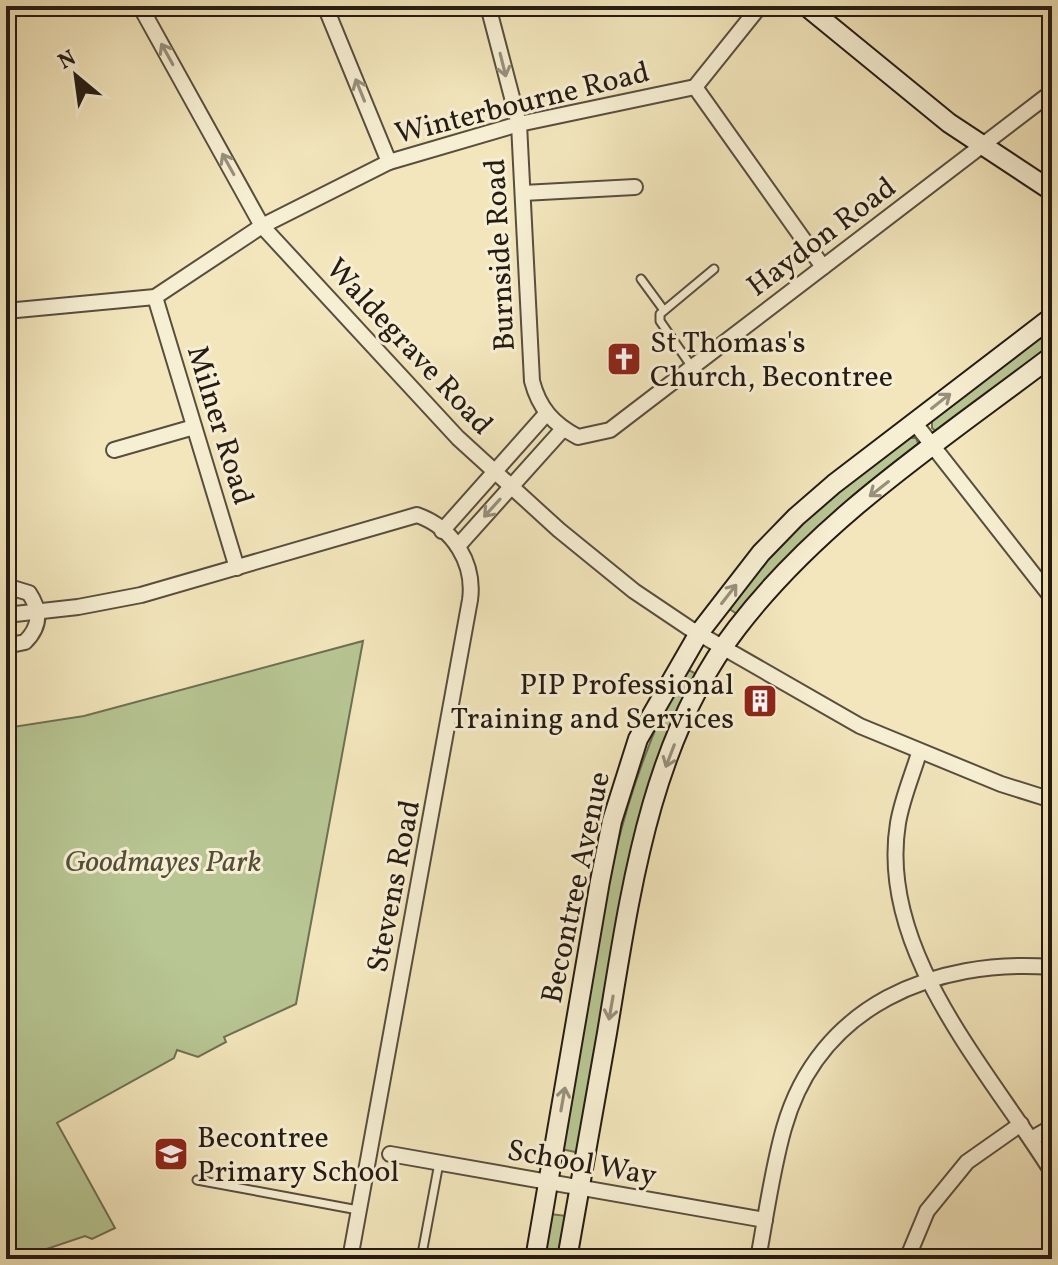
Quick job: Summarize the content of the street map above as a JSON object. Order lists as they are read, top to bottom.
{
  "streets": {
    "street": [
      "Winterbourne Road",
      "Haydon Road",
      "Burnside Road",
      "Waldegrave Road",
      "Milner Road",
      "Stevens Road",
      "Becontree Avenue",
      "School Way"
    ]
  },
  "crossings": [
    ["Winterbourne Road", "Burnside Road"],
    ["Winterbourne Road", "Waldegrave Road"],
    ["Winterbourne Road", "Milner Road"],
    ["Haydon Road", "Burnside Road"],
    ["Waldegrave Road", "Becontree Avenue"],
    ["Becontree Avenue", "School Way"]
  ],
  "parks": ["Goodmayes Park"],
  "places": {
    "church": ["St Thomas's Church, Becontree"],
    "building": ["PIP Professional Training and Services"],
    "school or university": ["Becontree Primary School"]
  },
  "north": "top left"
}
